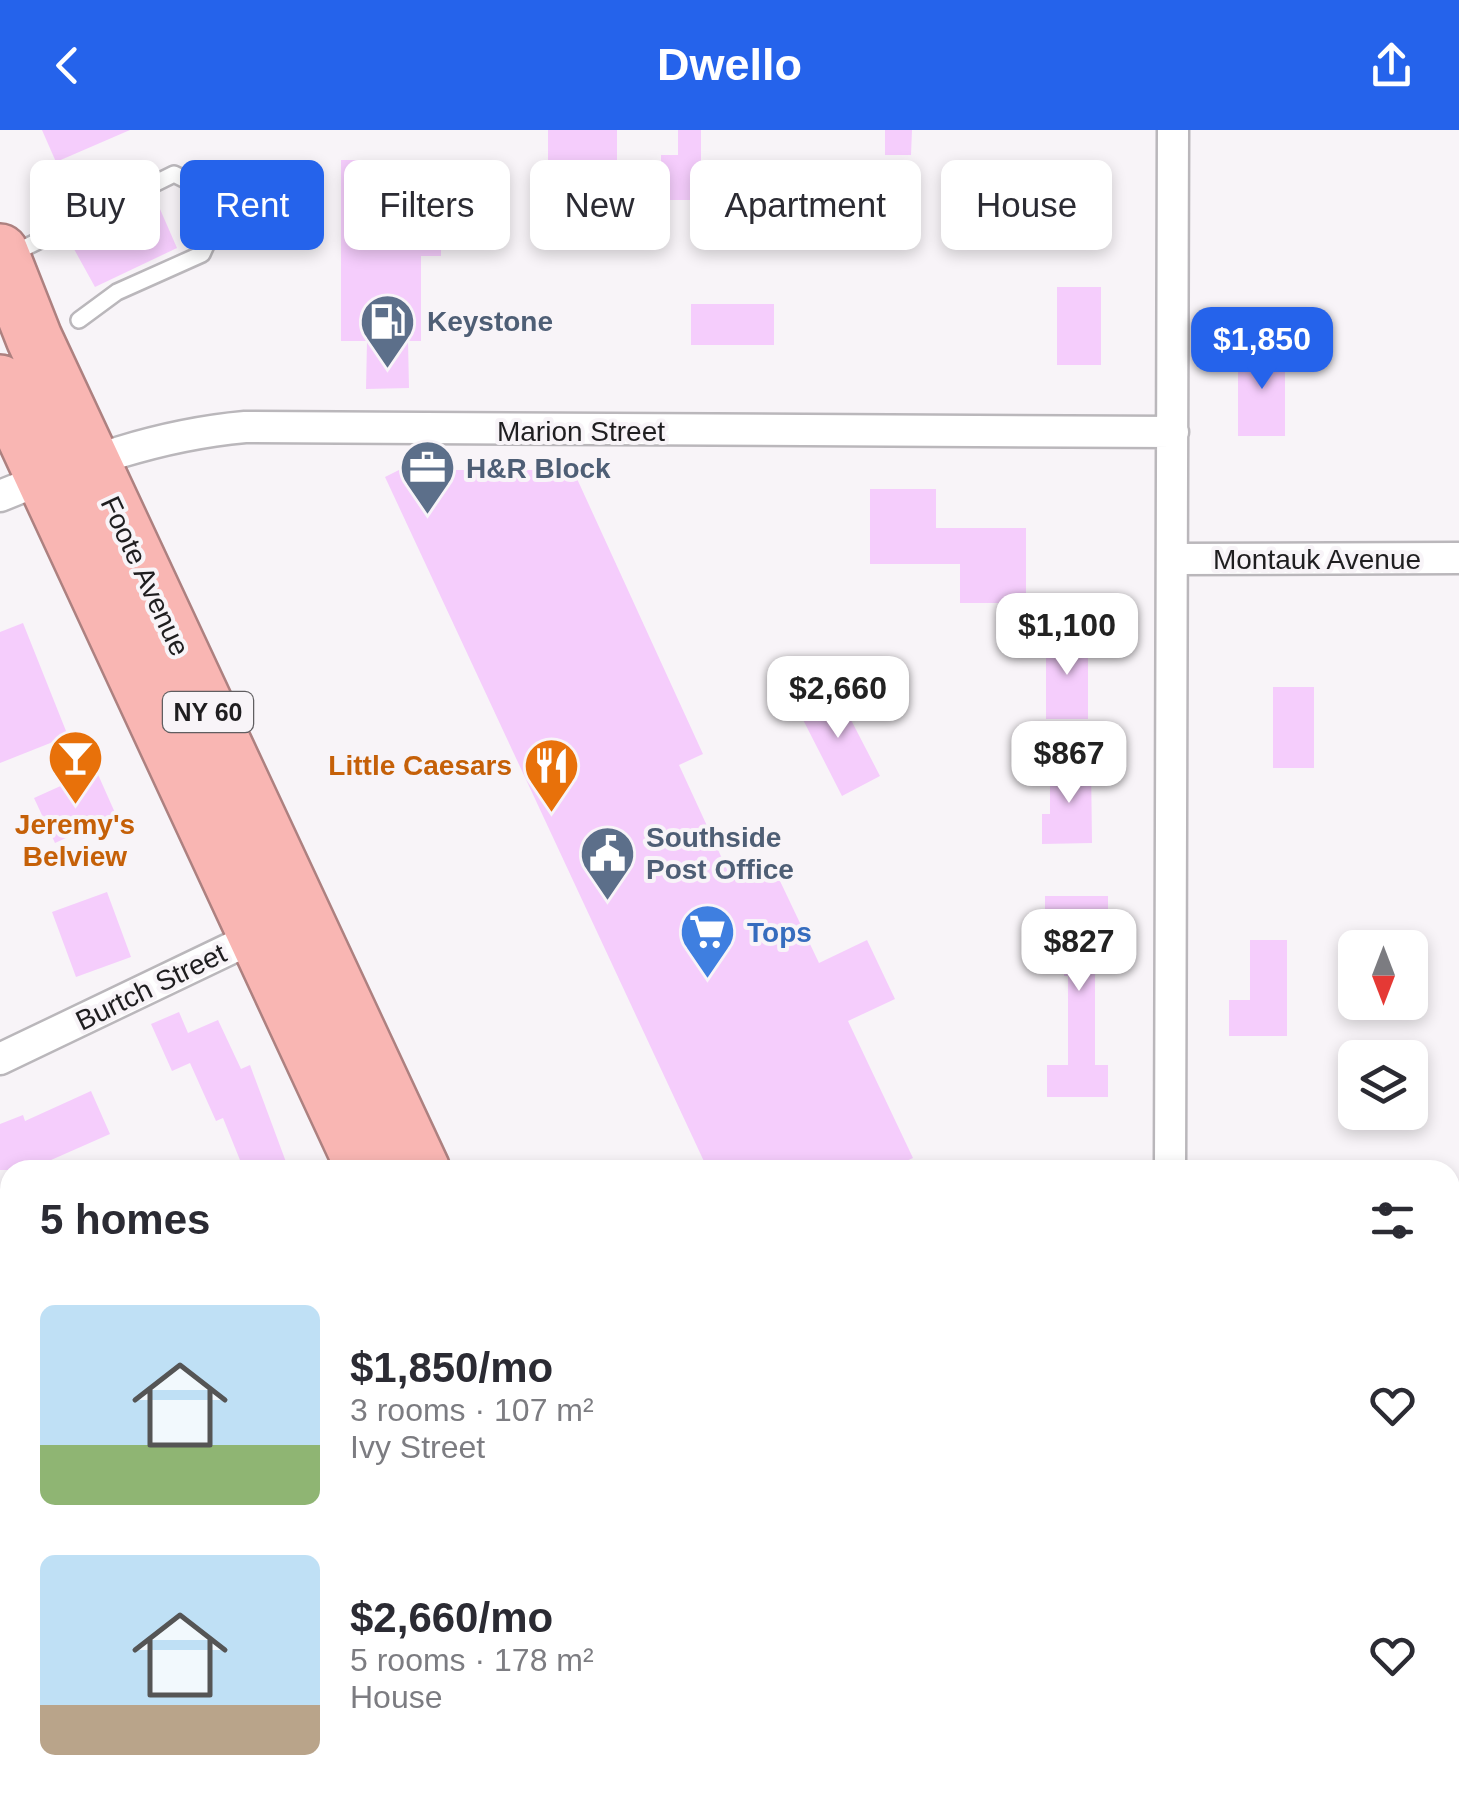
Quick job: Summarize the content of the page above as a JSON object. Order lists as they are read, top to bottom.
{
  "streets": {
    "highway": ["Foote Avenue", "NY 60"],
    "street": ["Marion Street", "Montauk Avenue", "Burtch Street"]
  },
  "crossings": [
    ["Marion Street", "Foote Avenue"],
    ["Foote Avenue", "Burtch Street"]
  ],
  "places": {
    "fuel station": ["Keystone"],
    "office": ["H&R Block"],
    "bar": ["Jeremy's Belview"],
    "restaurant": ["Little Caesars"],
    "public building": ["Southside Post Office"],
    "supermarket": ["Tops"]
  },
  "north": "bottom",
  "page": {
    "header": "Dwello",
    "chip": [
      "Buy",
      "Rent",
      "Filters",
      "New",
      "Apartment",
      "House"
    ],
    "price": [
      "$1,850",
      "$1,100",
      "$2,660",
      "$867",
      "$827"
    ],
    "heading": "5 homes",
    "list": [
      {
        "name": "$1,850/mo",
        "note": "3 rooms · 107 m² · Ivy Street"
      },
      {
        "name": "$2,660/mo",
        "note": "5 rooms · 178 m² · House"
      }
    ]
  }
}
